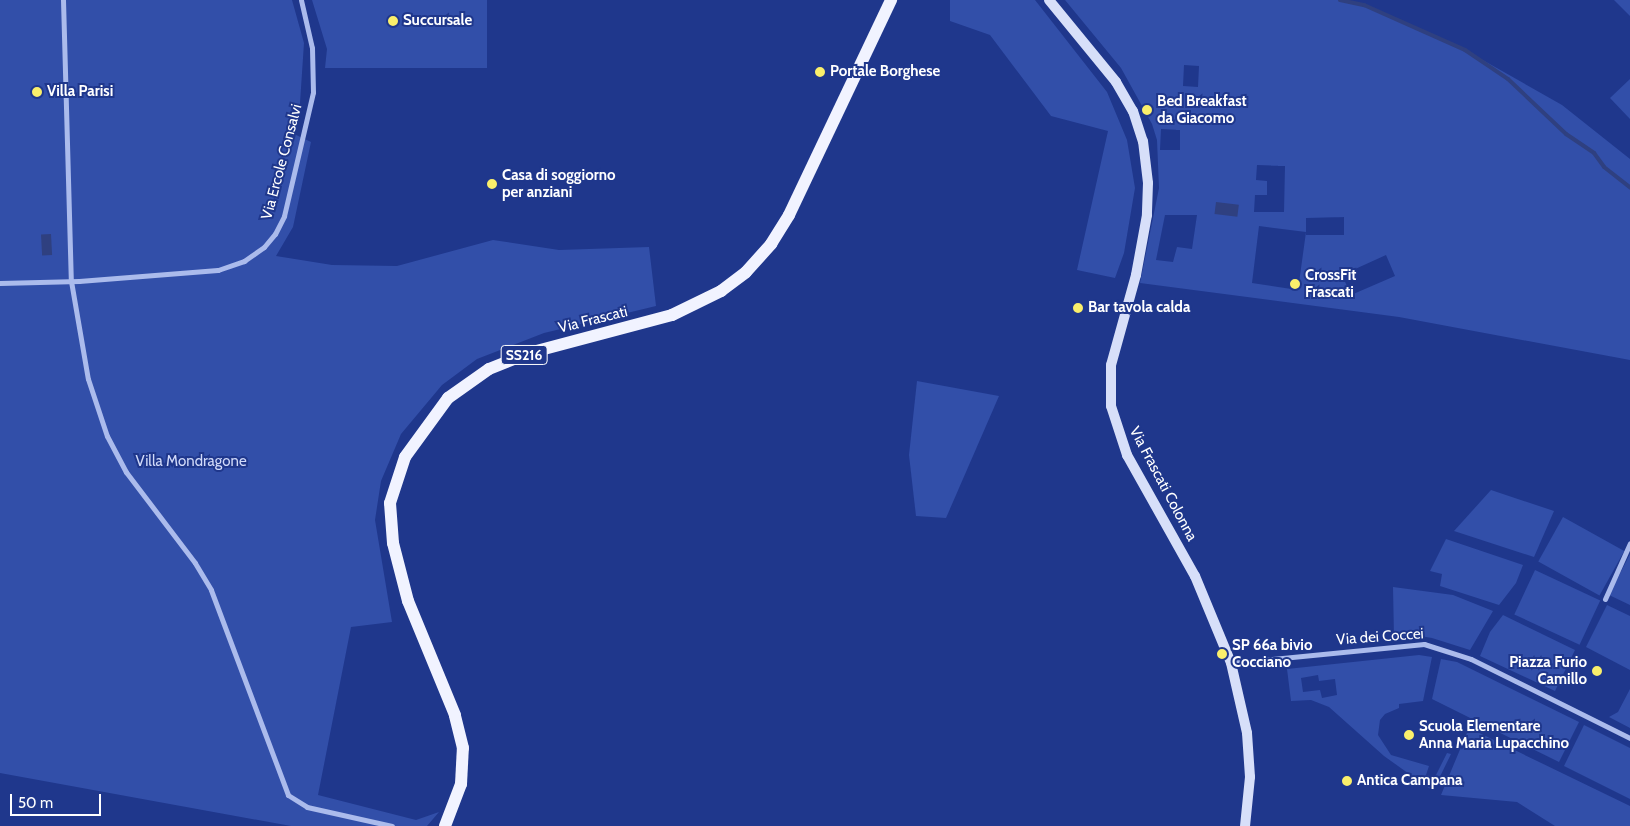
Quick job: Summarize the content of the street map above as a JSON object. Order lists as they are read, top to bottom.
{
  "streets": {
    "main road": ["Via Frascati", "SS216"],
    "street": ["Via Ercole Consalvi", "Via Frascati Colonna", "Via dei Coccei"]
  },
  "crossings": [
    ["Via Frascati Colonna", "Via dei Coccei"]
  ],
  "parks": ["Villa Mondragone"],
  "places": [
    "Succursale",
    "Portale Borghese",
    "Villa Parisi",
    "Bed Breakfast da Giacomo",
    "Casa di soggiorno per anziani",
    "CrossFit Frascati",
    "Bar tavola calda",
    "SP 66a bivio Cocciano",
    "Piazza Furio Camillo",
    "Scuola Elementare Anna Maria Lupacchino",
    "Antica Campana"
  ],
  "scale_bar": "50 m"
}
